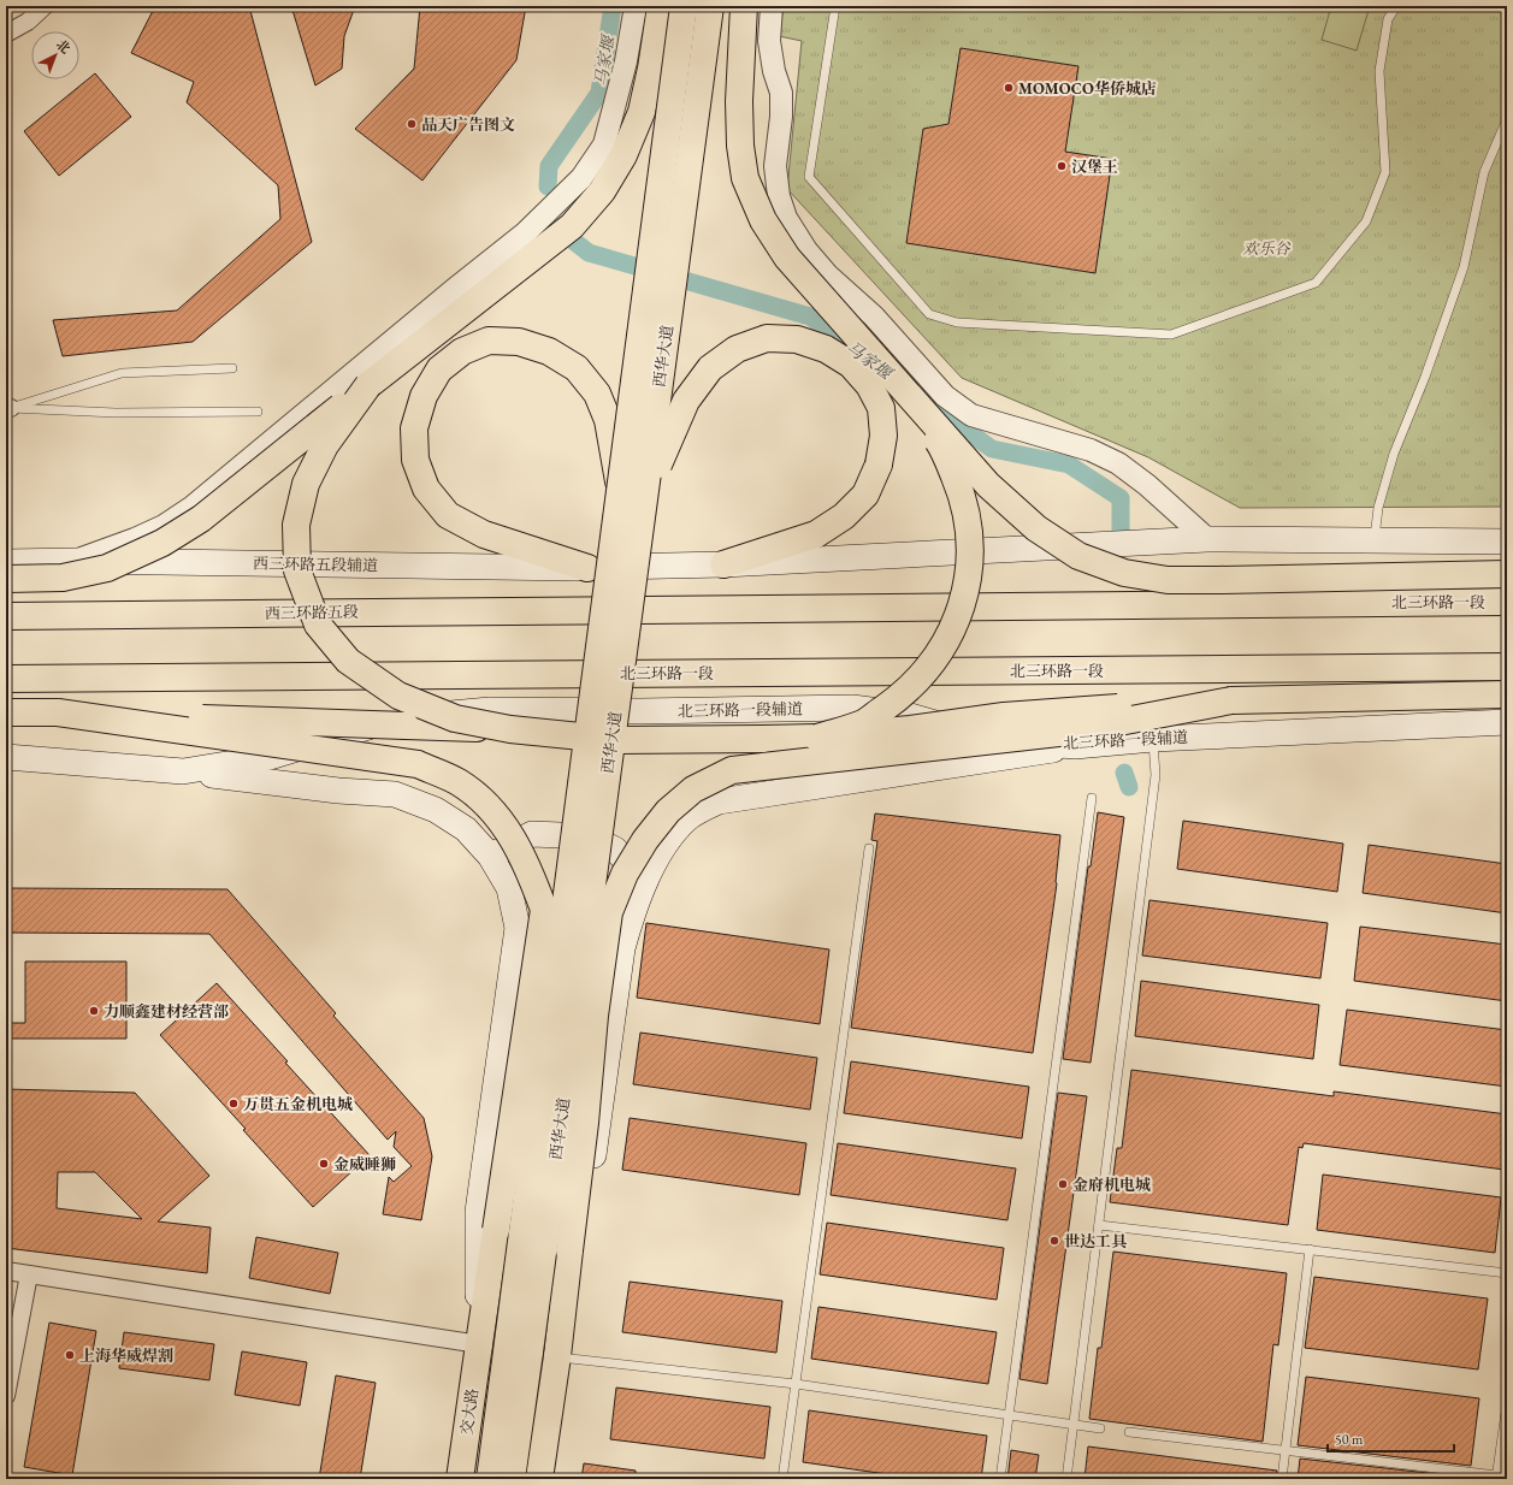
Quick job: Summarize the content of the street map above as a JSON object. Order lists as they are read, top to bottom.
{
  "streets": {
    "main road": [
      "西华大道",
      "西三环路五段辅道",
      "北三环路一段",
      "西三环路五段",
      "北三环路一段辅道",
      "交大路"
    ]
  },
  "crossings": [
    ["北三环路一段", "西三环路五段"]
  ],
  "water": ["马家堰"],
  "parks": ["欢乐谷"],
  "places": [
    "MOMOCO华侨城店",
    "品天广告图文",
    "汉堡王",
    "力顺鑫建材经营部",
    "万贯五金机电城",
    "金威睡狮",
    "金府机电城",
    "世达工具",
    "上海华威焊割"
  ],
  "scale_bar": "50 m",
  "north": "top right"
}
